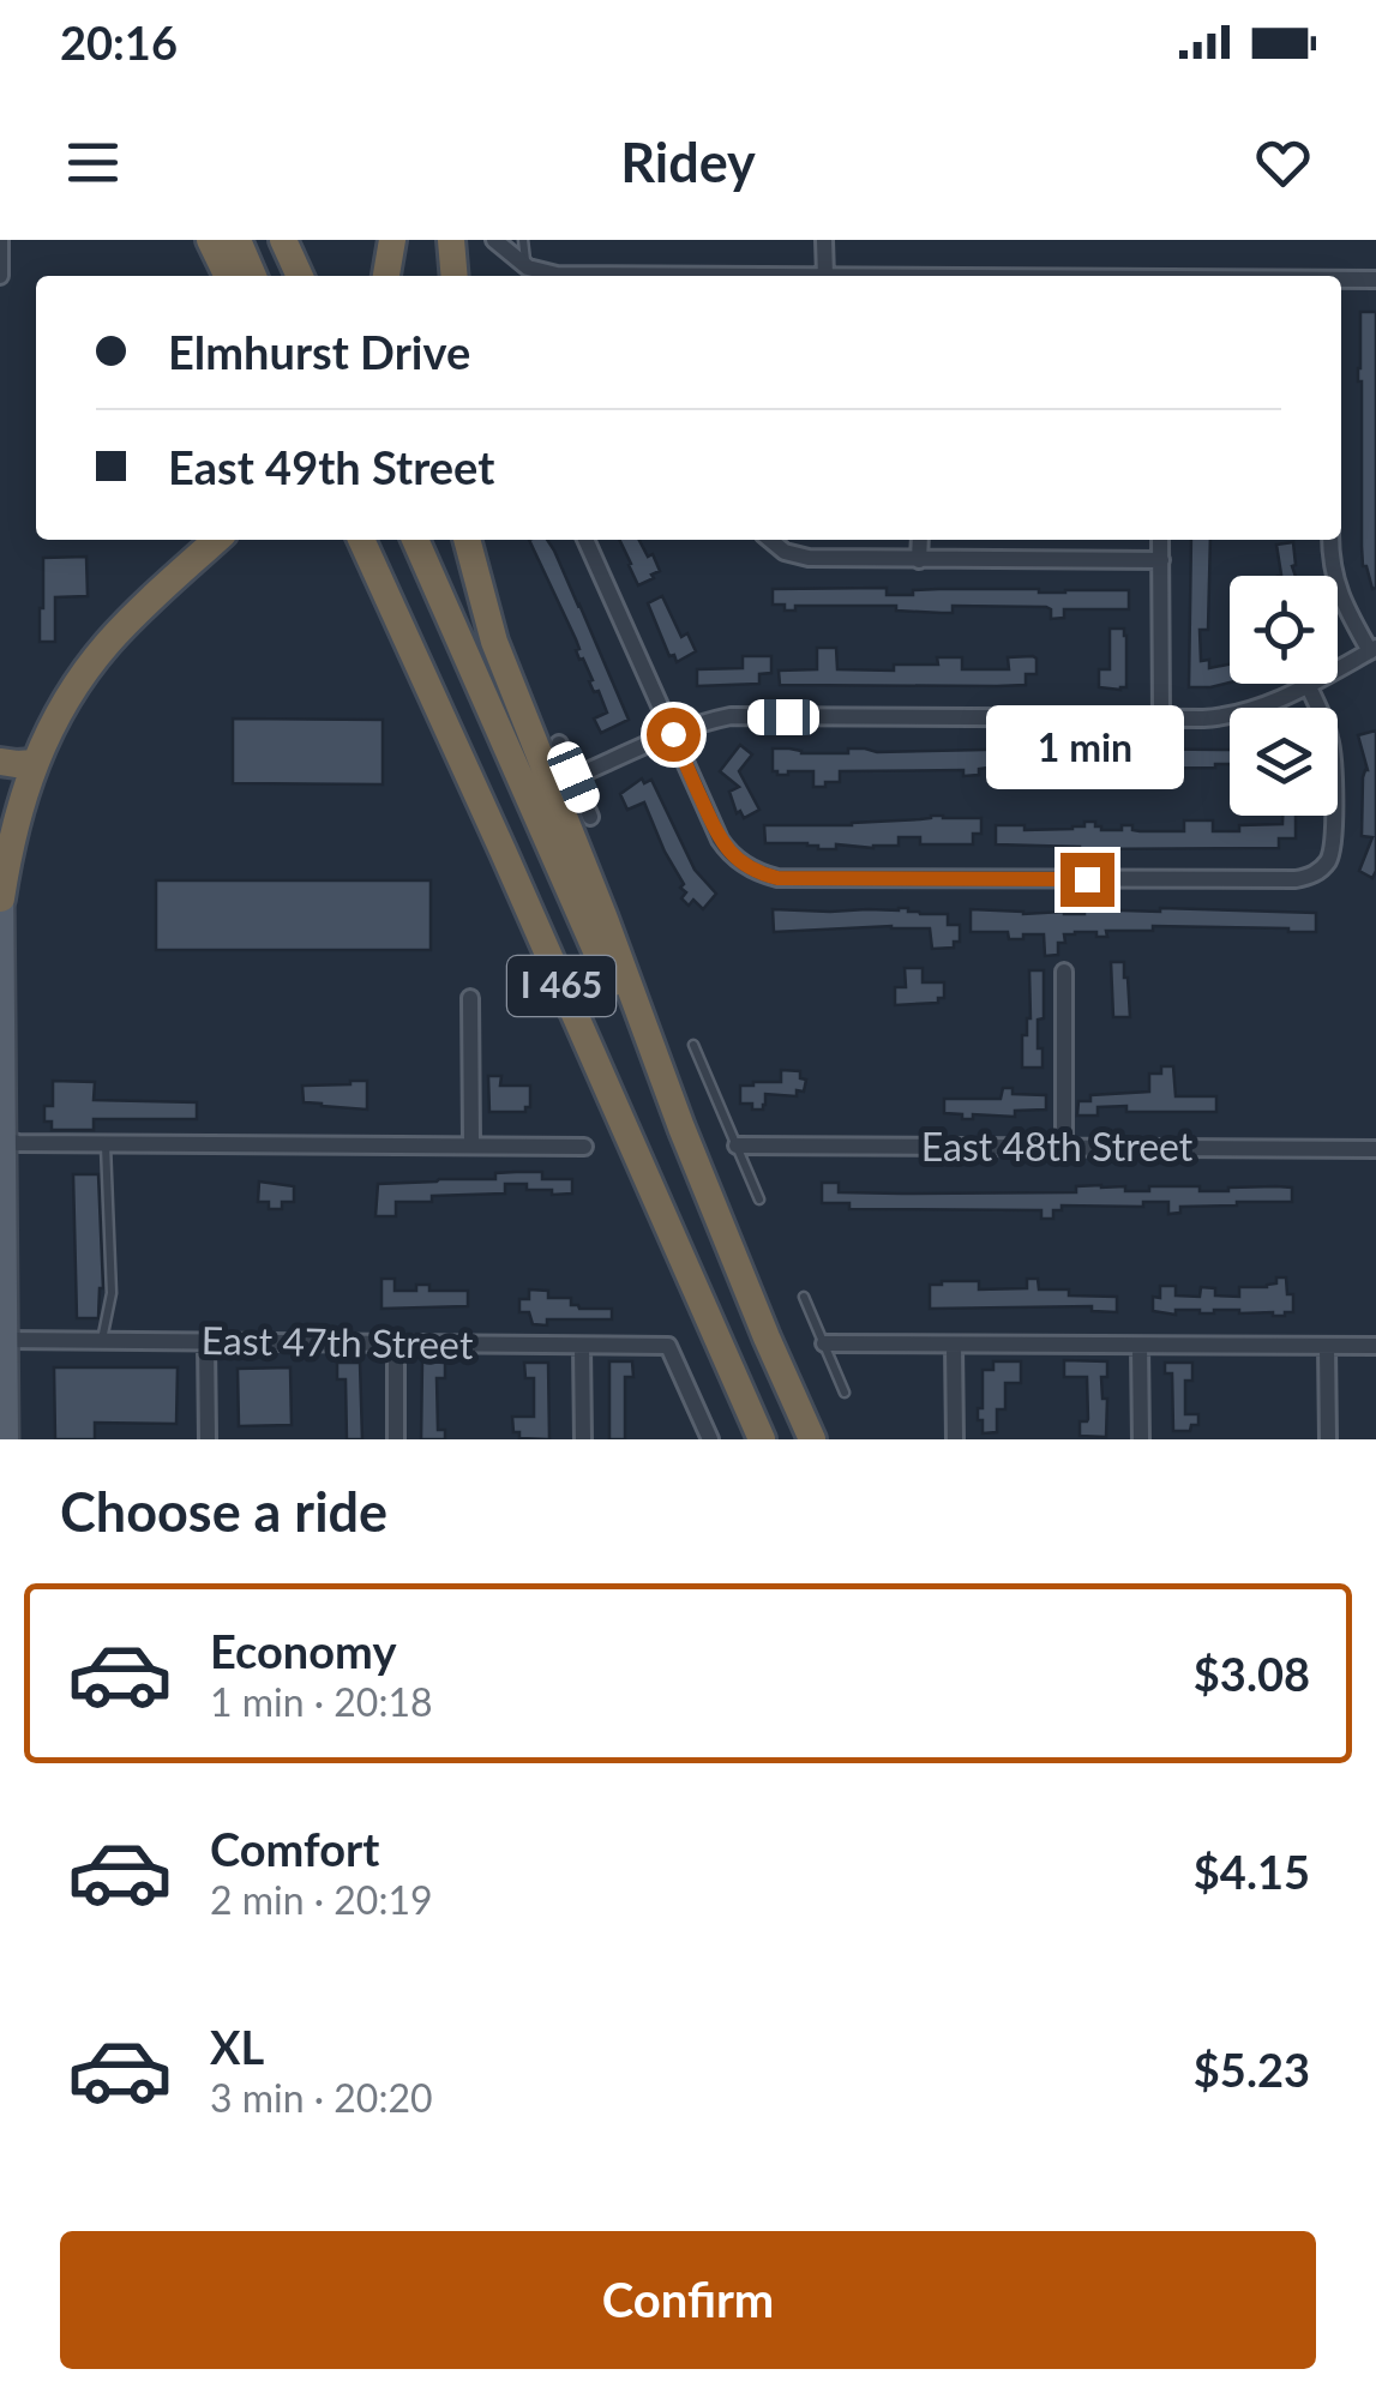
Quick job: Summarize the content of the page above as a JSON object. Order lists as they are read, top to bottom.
{
  "streets": {
    "highway": ["I 465"],
    "street": ["East 48th Street", "East 47th Street"]
  },
  "page": {
    "status": "20:16",
    "header": "Ridey",
    "banner": ["Elmhurst Drive", "East 49th Street"],
    "bubble": "1 min",
    "heading": "Choose a ride",
    "list": [
      {
        "name": "Economy",
        "note": "1 min · 20:18",
        "value": "$3.08"
      },
      {
        "name": "Comfort",
        "note": "2 min · 20:19",
        "value": "$4.15"
      },
      {
        "name": "XL",
        "note": "3 min · 20:20",
        "value": "$5.23"
      }
    ],
    "buttons": "Confirm"
  }
}
